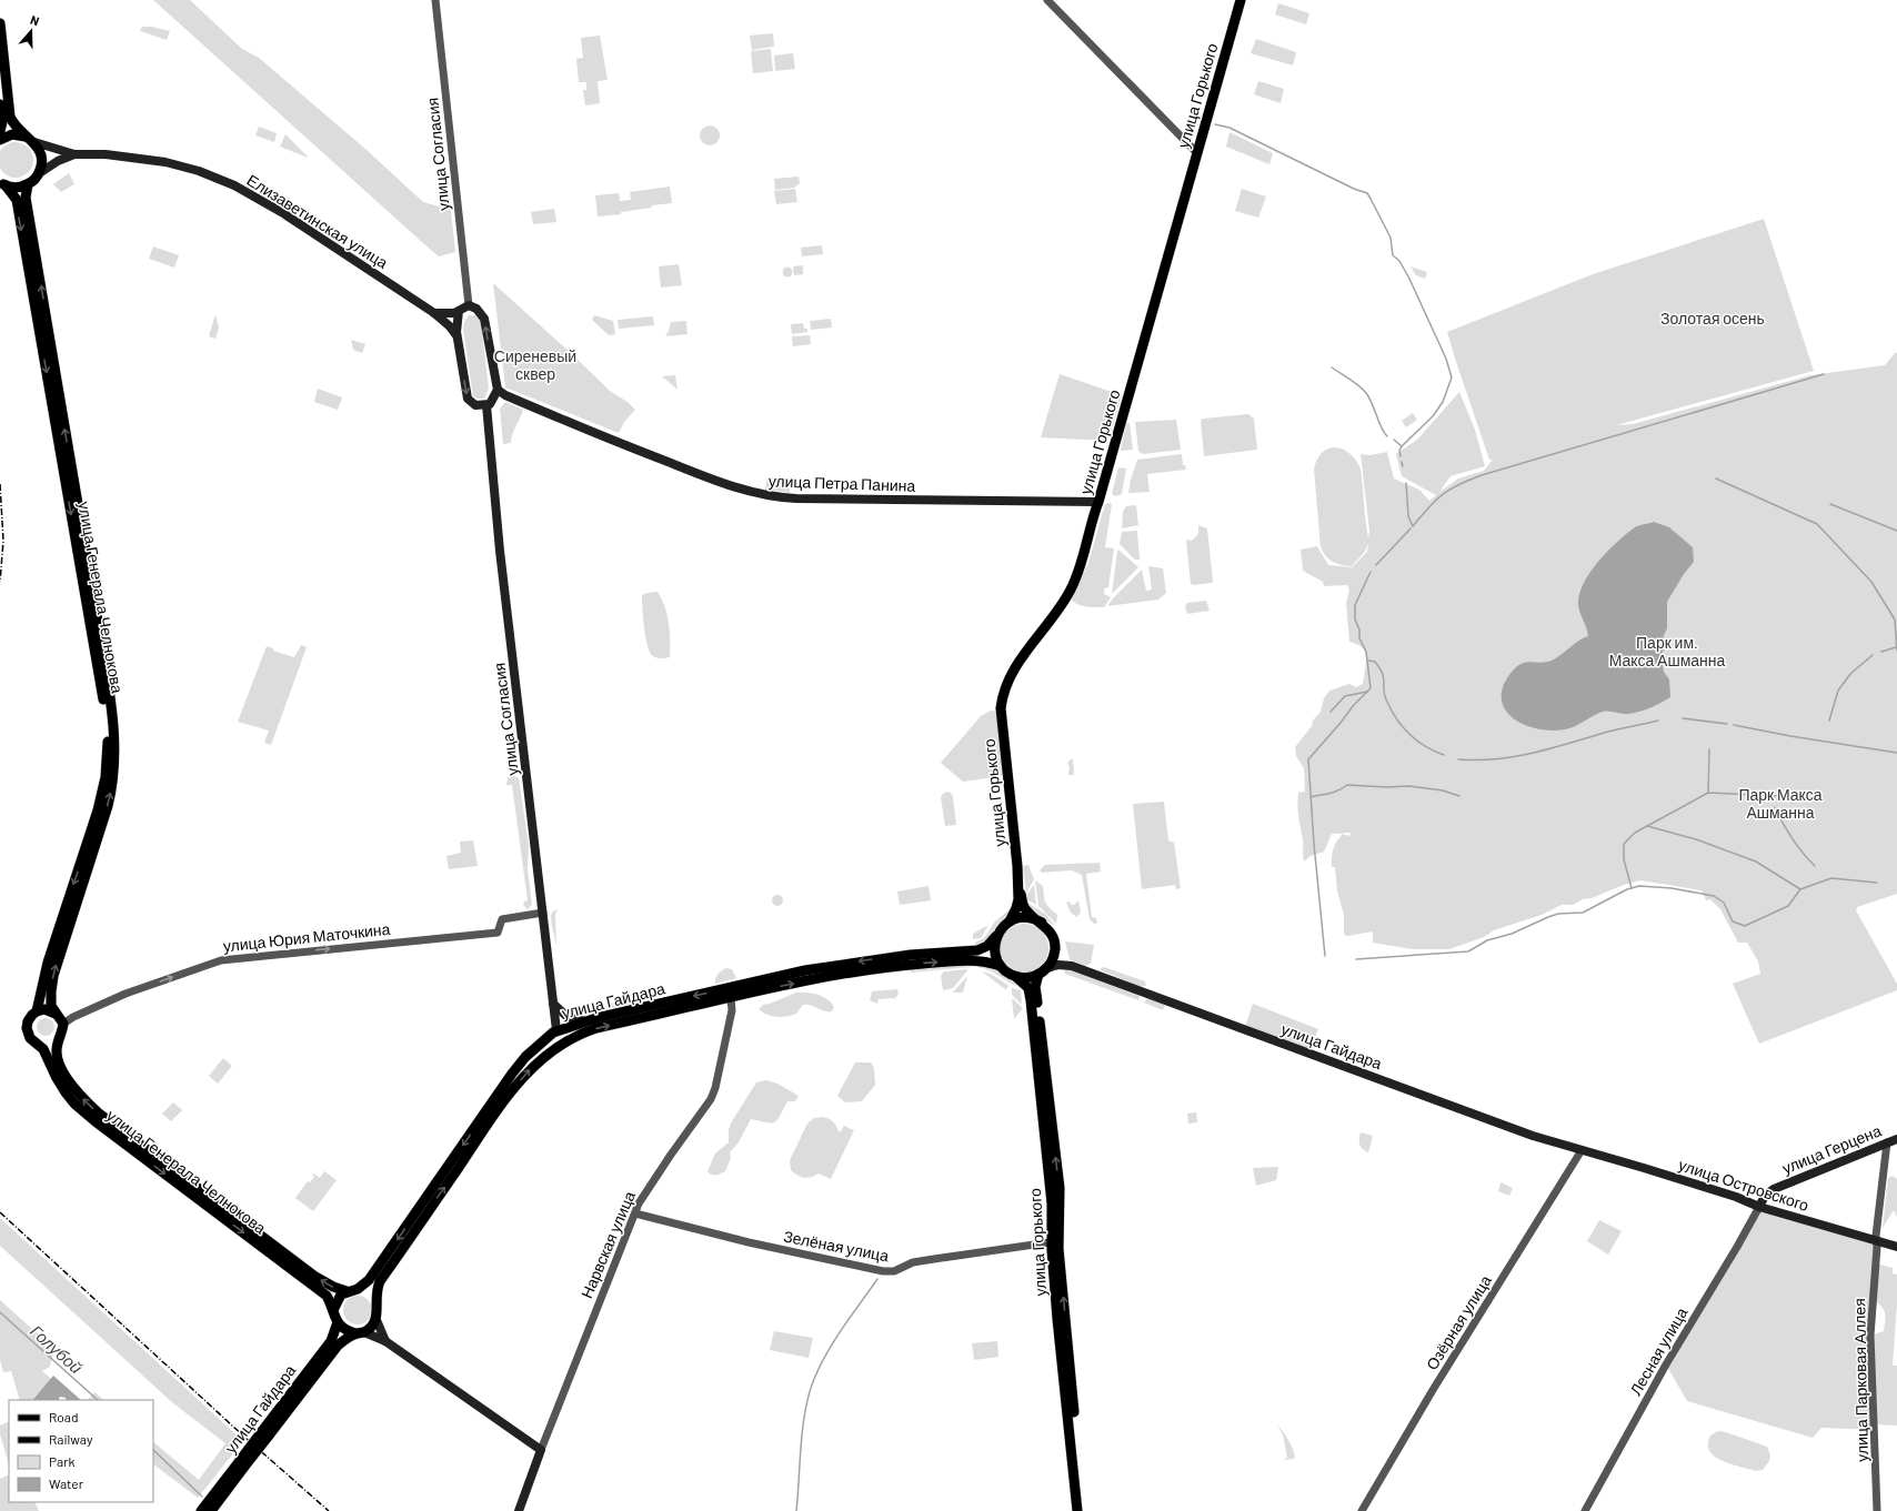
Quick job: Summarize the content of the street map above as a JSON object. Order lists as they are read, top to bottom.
{
  "streets": {
    "main road": [
      "улица Горького",
      "улица Согласия",
      "Елизаветинская улица",
      "улица Петра Панина",
      "улица Генерала Челнокова",
      "улица Гайдара",
      "улица Герцена",
      "улица Островского",
      "Нарвская улица"
    ],
    "street": [
      "улица Юрия Маточкина",
      "Зелёная улица",
      "Озёрная улица",
      "Лесная улица",
      "улица Парковая Аллея"
    ]
  },
  "crossings": [
    ["улица Горького", "улица Петра Панина"],
    ["улица Горького", "улица Гайдара"],
    ["улица Горького", "Зелёная улица"],
    ["улица Согласия", "улица Юрия Маточкина"],
    ["улица Согласия", "улица Гайдара"],
    ["улица Генерала Челнокова", "улица Юрия Маточкина"],
    ["улица Генерала Челнокова", "улица Гайдара"],
    ["улица Гайдара", "улица Островского"],
    ["улица Гайдара", "Нарвская улица"],
    ["улица Гайдара", "Озёрная улица"],
    ["улица Герцена", "улица Островского"],
    ["улица Герцена", "Лесная улица"],
    ["улица Герцена", "улица Парковая Аллея"],
    ["улица Островского", "Озёрная улица"],
    ["улица Островского", "Лесная улица"],
    ["улица Островского", "улица Парковая Аллея"],
    ["Нарвская улица", "Зелёная улица"]
  ],
  "one_way": ["улица Юрия Маточкина"],
  "water": ["Голубой"],
  "parks": [
    "Золотая осень",
    "Сиреневый сквер",
    "Парк им. Макса Ашманна",
    "Парк Макса Ашманна"
  ],
  "legend": [
    "Road",
    "Railway",
    "Park",
    "Water"
  ],
  "north": "top"
}
